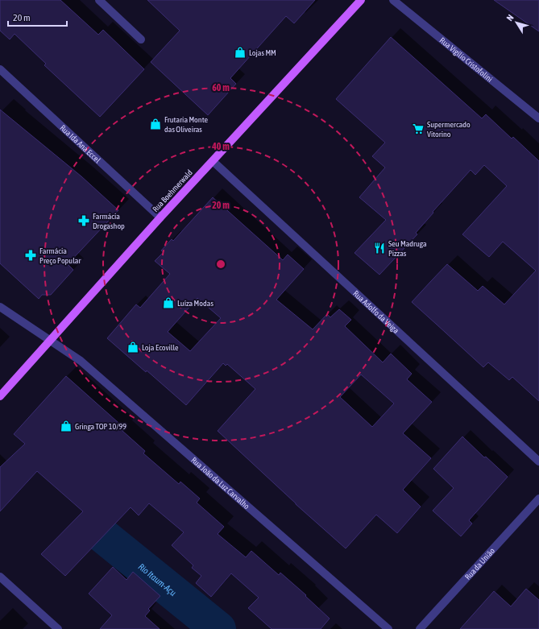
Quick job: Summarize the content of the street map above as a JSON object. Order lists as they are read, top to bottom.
{
  "streets": {
    "main road": ["Rua Boehmerwald"],
    "street": [
      "Rua Vigílio Cristofolini",
      "Rua Ida Ana Eccel",
      "Rua Adolfo da Veiga",
      "Rua João da Luz Carvalho",
      "Rua da União"
    ]
  },
  "crossings": [
    ["Rua Ida Ana Eccel", "Rua Boehmerwald"],
    ["Rua Boehmerwald", "Rua Adolfo da Veiga"],
    ["Rua Boehmerwald", "Rua João da Luz Carvalho"]
  ],
  "water": ["Rio Itaum-Açu"],
  "places": {
    "shop": [
      "Lojas MM",
      "Frutaria Monte das Oliveiras",
      "Luíza Modas",
      "Loja Ecoville",
      "Gringa TOP 10/99"
    ],
    "supermarket": ["Supermercado Vitorino"],
    "pharmacy": ["Farmácia Drogashop", "Farmácia Preço Popular"],
    "restaurant": ["Seu Madruga Pizzas"]
  },
  "scale_bar": "20 m",
  "north": "top left",
  "rings": ["60 m", "40 m", "20 m"]
}
